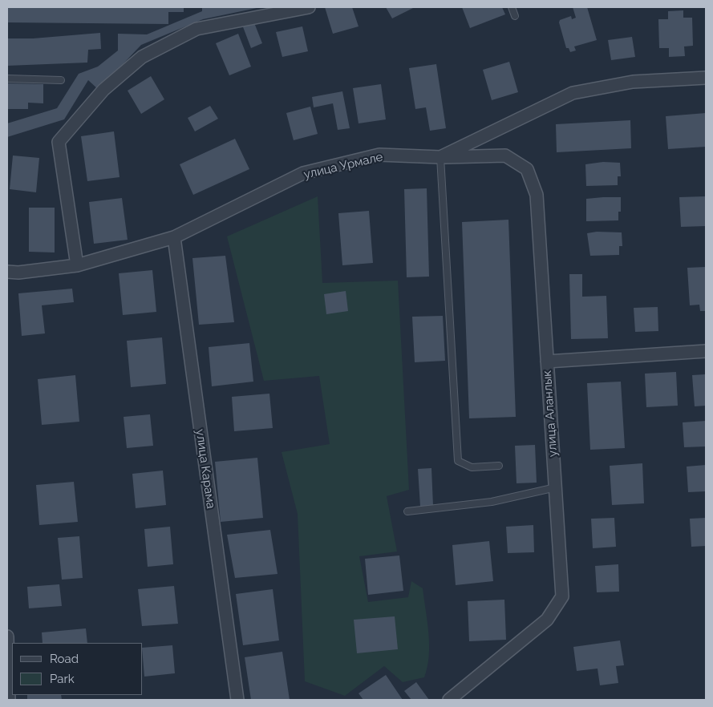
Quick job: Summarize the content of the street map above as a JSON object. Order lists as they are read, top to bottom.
{
  "streets": {
    "street": ["улица Урмале", "улица Аланлык", "улица Карама"]
  },
  "crossings": [
    ["улица Урмале", "улица Аланлык"],
    ["улица Урмале", "улица Карама"]
  ],
  "legend": ["Road", "Park"]
}
